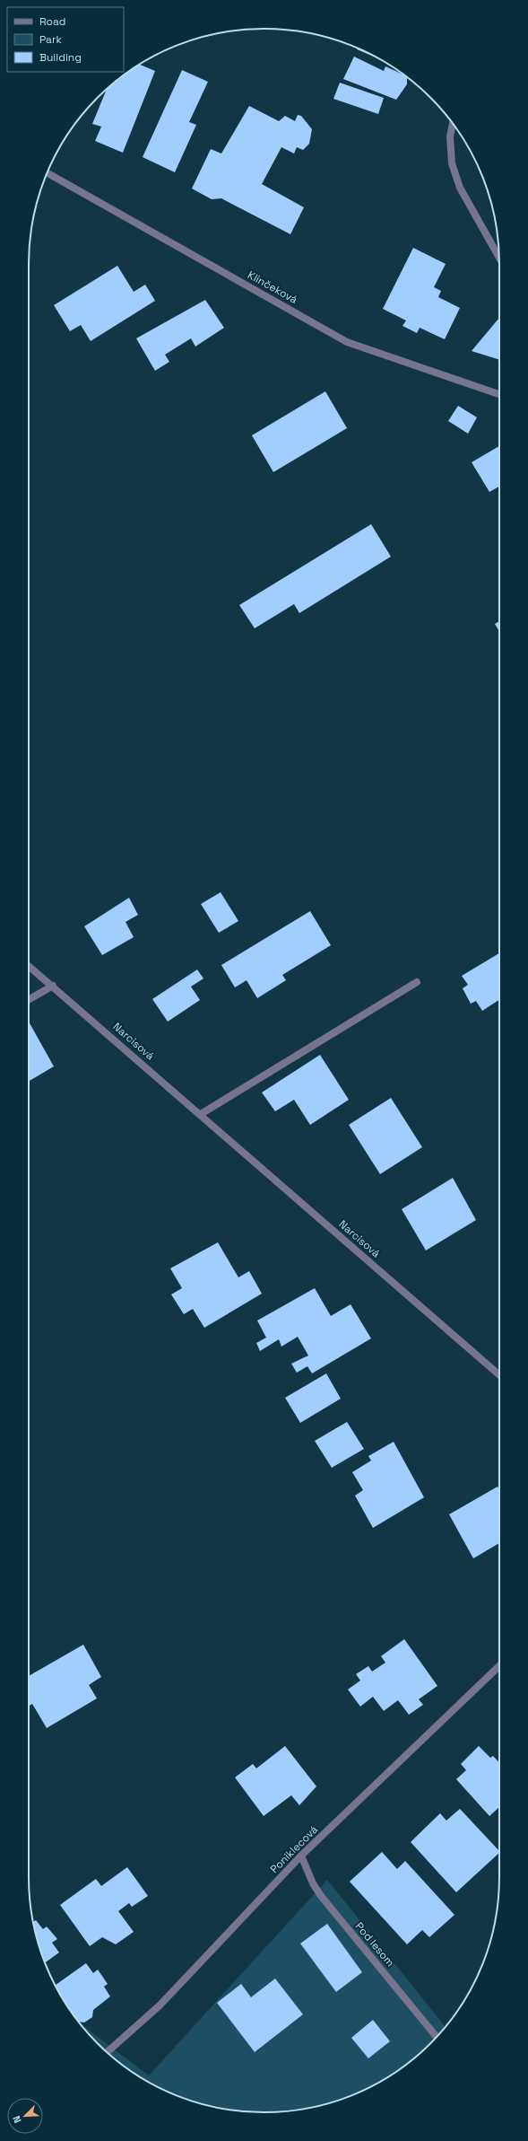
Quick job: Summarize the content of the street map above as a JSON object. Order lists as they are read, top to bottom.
{
  "streets": {
    "street": [
      "Klinčeková",
      "Narcisová",
      "Poniklecová",
      "Pod lesom"
    ]
  },
  "crossings": [
    ["Poniklecová", "Pod lesom"]
  ],
  "legend": ["Road", "Park", "Building"],
  "north": "bottom left"
}
